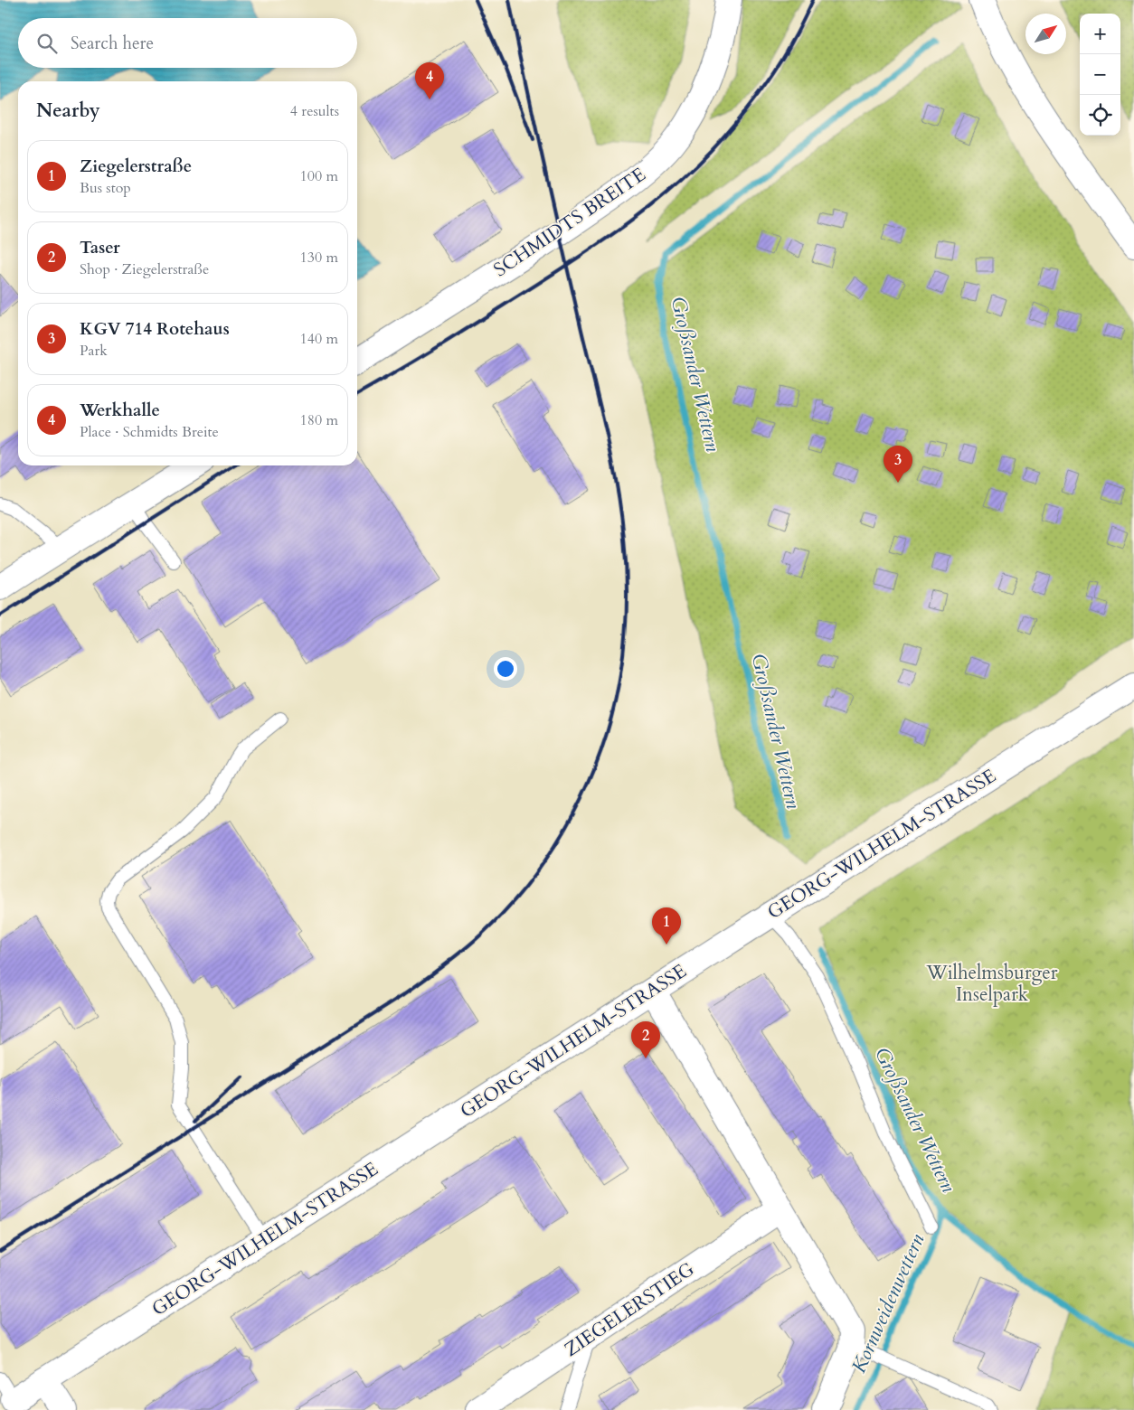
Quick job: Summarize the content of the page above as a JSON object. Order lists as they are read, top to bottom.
{
  "streets": {
    "main road": ["SCHMIDTS BREITE", "GEORG-WILHELM-STRASSE", "ZIEGELERSTIEG"]
  },
  "water": ["Großsander Wettern", "Kornweidenwettern"],
  "parks": ["Wilhelmsburger Inselpark"],
  "north": "top right",
  "page": {
    "map_buttons": ["+", "−"],
    "search": "Search here",
    "pins": [
      "4",
      "3",
      "1",
      "2"
    ],
    "heading": ["Nearby", "4 results"],
    "list": [
      {
        "mark": "1",
        "name": "Ziegelerstraße",
        "note": "Bus stop",
        "value": "100 m"
      },
      {
        "mark": "2",
        "name": "Taser",
        "note": "Shop · Ziegelerstraße",
        "value": "130 m"
      },
      {
        "mark": "3",
        "name": "KGV 714 Rotehaus",
        "note": "Park",
        "value": "140 m"
      },
      {
        "mark": "4",
        "name": "Werkhalle",
        "note": "Place · Schmidts Breite",
        "value": "180 m"
      }
    ]
  }
}
